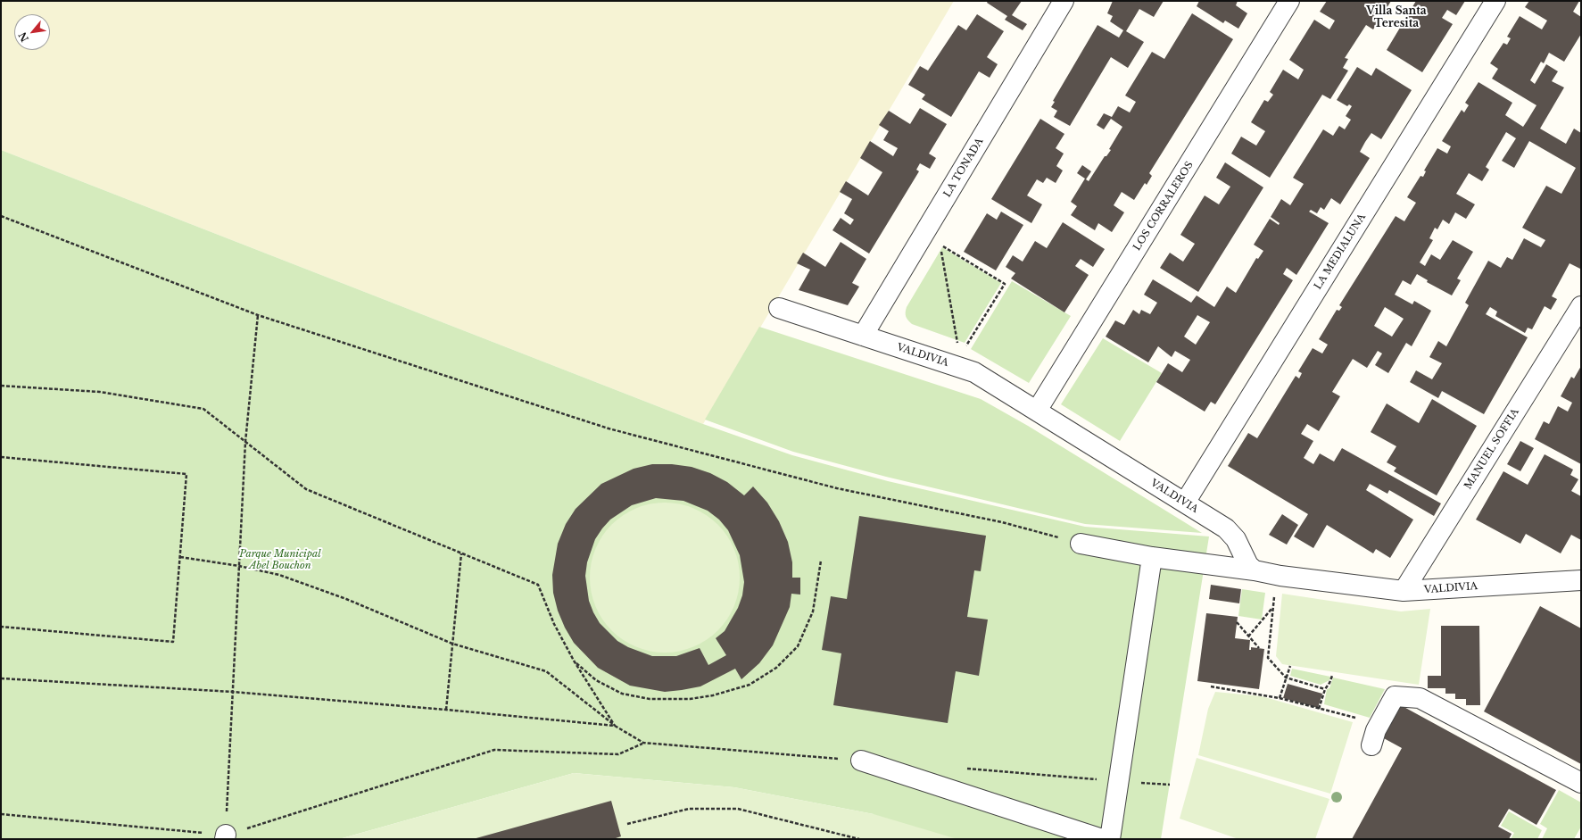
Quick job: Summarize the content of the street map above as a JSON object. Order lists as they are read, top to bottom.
{
  "streets": {
    "street": [
      "LA TONADA",
      "LOS CORRALEROS",
      "LA MEDIALUNA",
      "VALDIVIA",
      "MANUEL SOFFIA"
    ]
  },
  "crossings": [
    ["LA TONADA", "VALDIVIA"],
    ["LOS CORRALEROS", "VALDIVIA"],
    ["LA MEDIALUNA", "VALDIVIA"],
    ["VALDIVIA", "MANUEL SOFFIA"]
  ],
  "districts": ["Villa Santa Teresita"],
  "parks": ["Parque Municipal Abel Bouchon"],
  "north": "bottom left"
}
